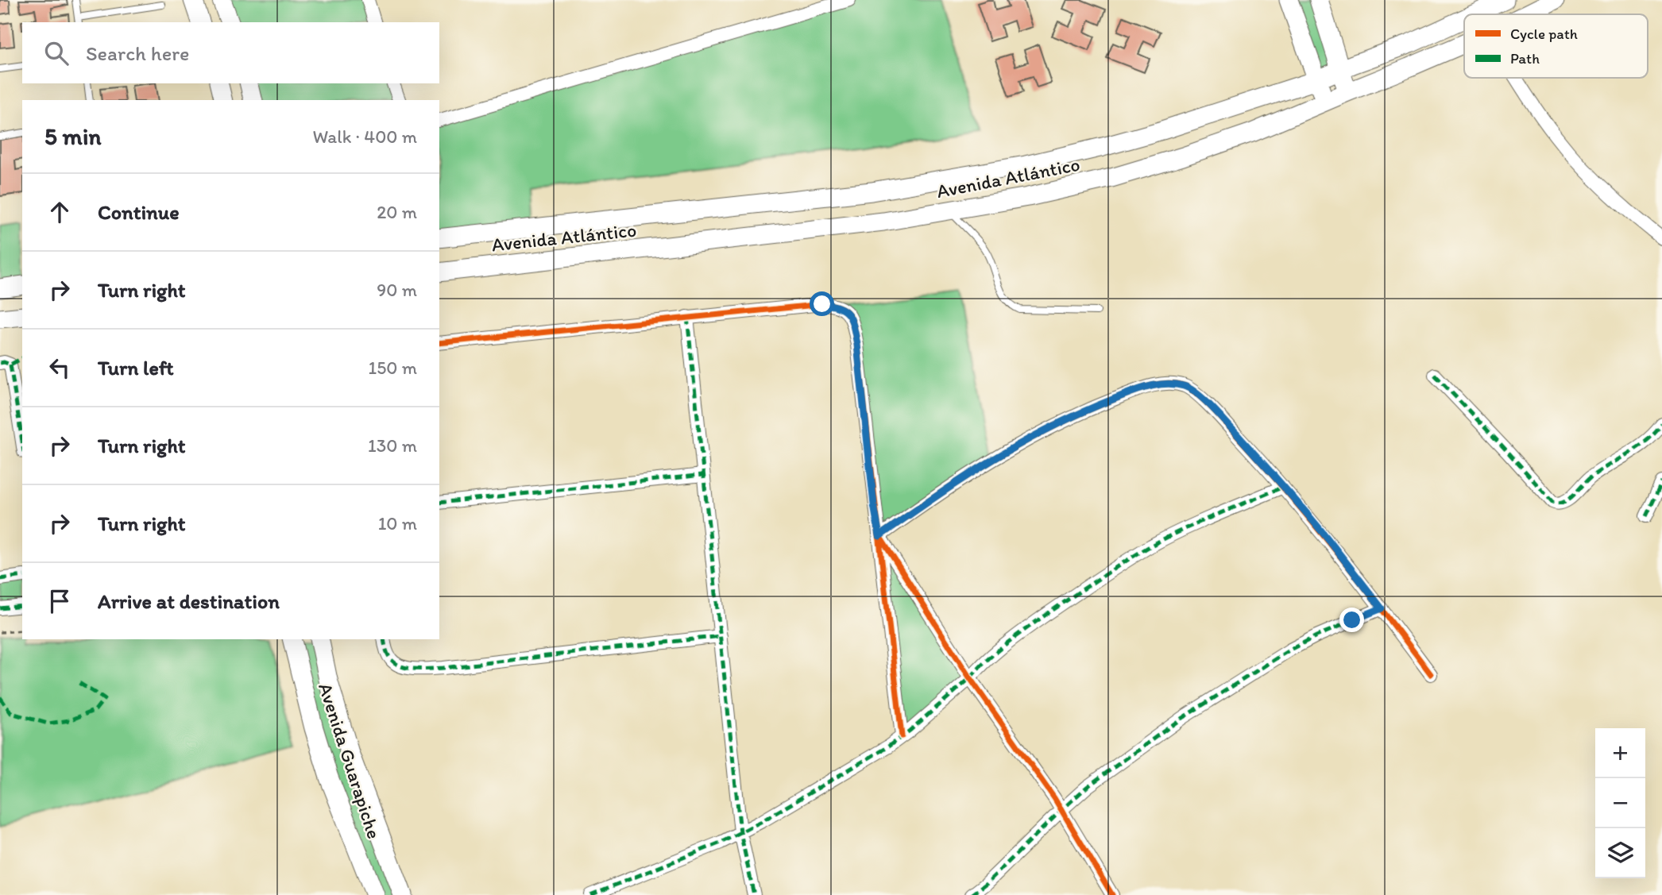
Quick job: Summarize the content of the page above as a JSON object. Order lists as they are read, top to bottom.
{
  "streets": {
    "main road": ["Avenida Atlántico", "Avenida Guarapiche"]
  },
  "legend": ["Cycle path", "Path"],
  "page": {
    "search": "Search here",
    "heading": ["5 min", "Walk · 400 m"],
    "list": [
      ["Continue", "20 m"],
      ["Turn right", "90 m"],
      ["Turn left", "150 m"],
      ["Turn right", "130 m"],
      ["Turn right", "10 m"],
      "Arrive at destination"
    ],
    "map_buttons": ["+", "−"]
  }
}
